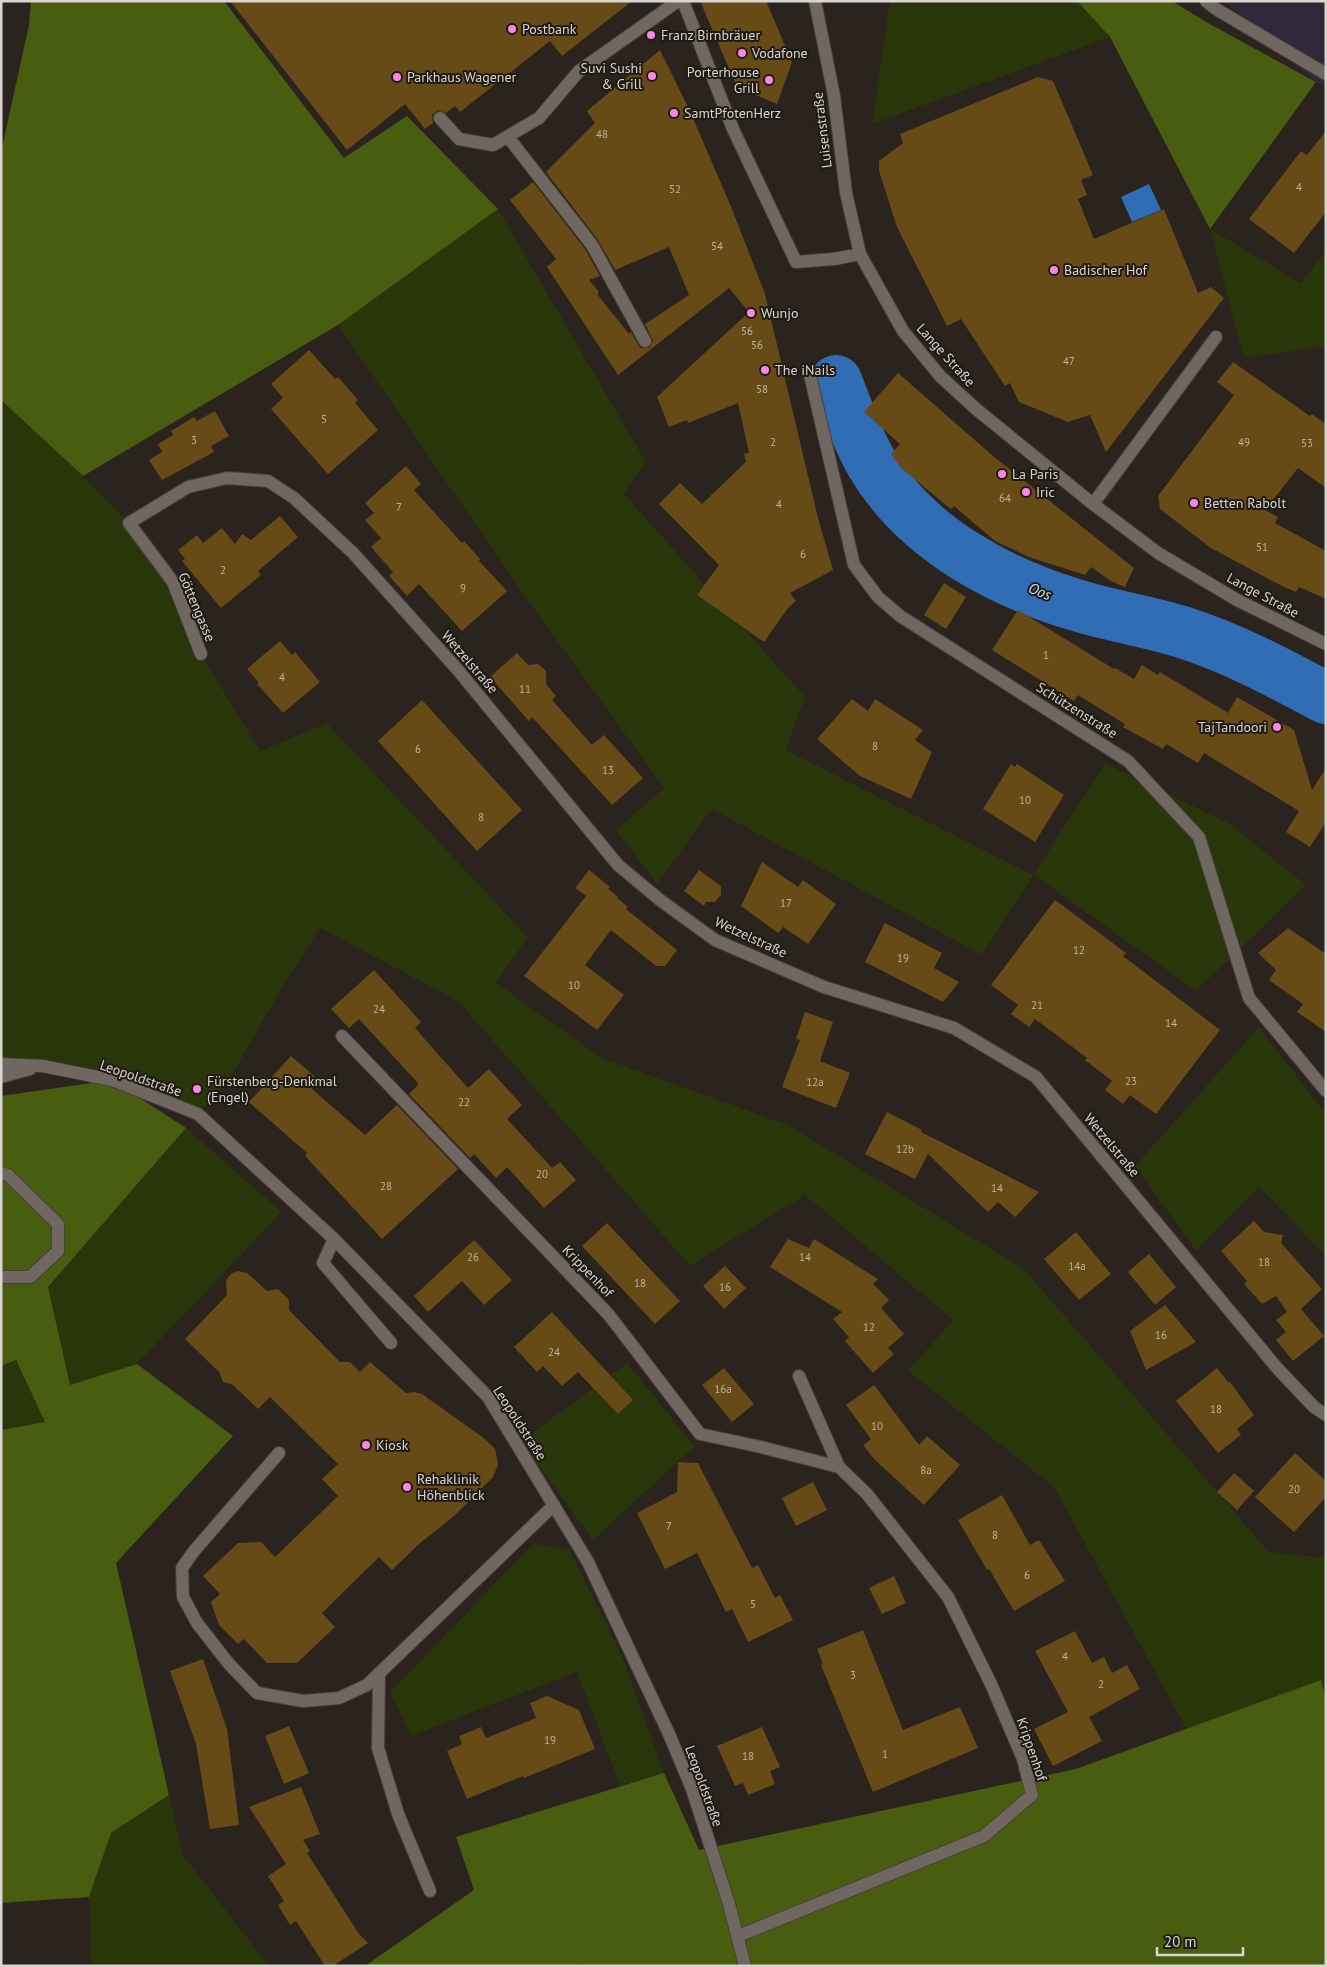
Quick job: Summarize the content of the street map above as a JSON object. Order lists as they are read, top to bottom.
{
  "streets": {
    "street": [
      "Luisenstraße",
      "Lange Straße",
      "Göttengasse",
      "Wetzelstraße",
      "Schützenstraße",
      "Leopoldstraße",
      "Krippenhof"
    ]
  },
  "crossings": [
    ["Luisenstraße", "Lange Straße"],
    ["Göttengasse", "Wetzelstraße"],
    ["Leopoldstraße", "Krippenhof"]
  ],
  "water": ["Oos"],
  "places": [
    "Postbank",
    "Franz Birnbräuer",
    "Vodafone",
    "Suvi Sushi & Grill",
    "Parkhaus Wagener",
    "Porterhouse Grill",
    "SamtPfotenHerz",
    "Badischer Hof",
    "Wunjo",
    "The iNails",
    "La Paris",
    "Iric",
    "Betten Rabolt",
    "TajTandoori",
    "Fürstenberg-Denkmal (Engel)",
    "Kiosk",
    "Rehaklinik Höhenblick"
  ],
  "house_numbers": [
    "48",
    "4",
    "52",
    "54",
    "56",
    "56",
    "47",
    "58",
    "5",
    "3",
    "2",
    "49",
    "53",
    "64",
    "4",
    "7",
    "51",
    "6",
    "2",
    "9",
    "1",
    "4",
    "11",
    "8",
    "6",
    "13",
    "10",
    "8",
    "17",
    "12",
    "19",
    "10",
    "21",
    "24",
    "14",
    "23",
    "12a",
    "22",
    "12b",
    "20",
    "28",
    "14",
    "26",
    "14",
    "18",
    "14a",
    "18",
    "16",
    "12",
    "16",
    "24",
    "16a",
    "18",
    "10",
    "8a",
    "20",
    "7",
    "8",
    "6",
    "5",
    "4",
    "3",
    "2",
    "19",
    "1",
    "18"
  ],
  "scale_bar": "20 m"
}
